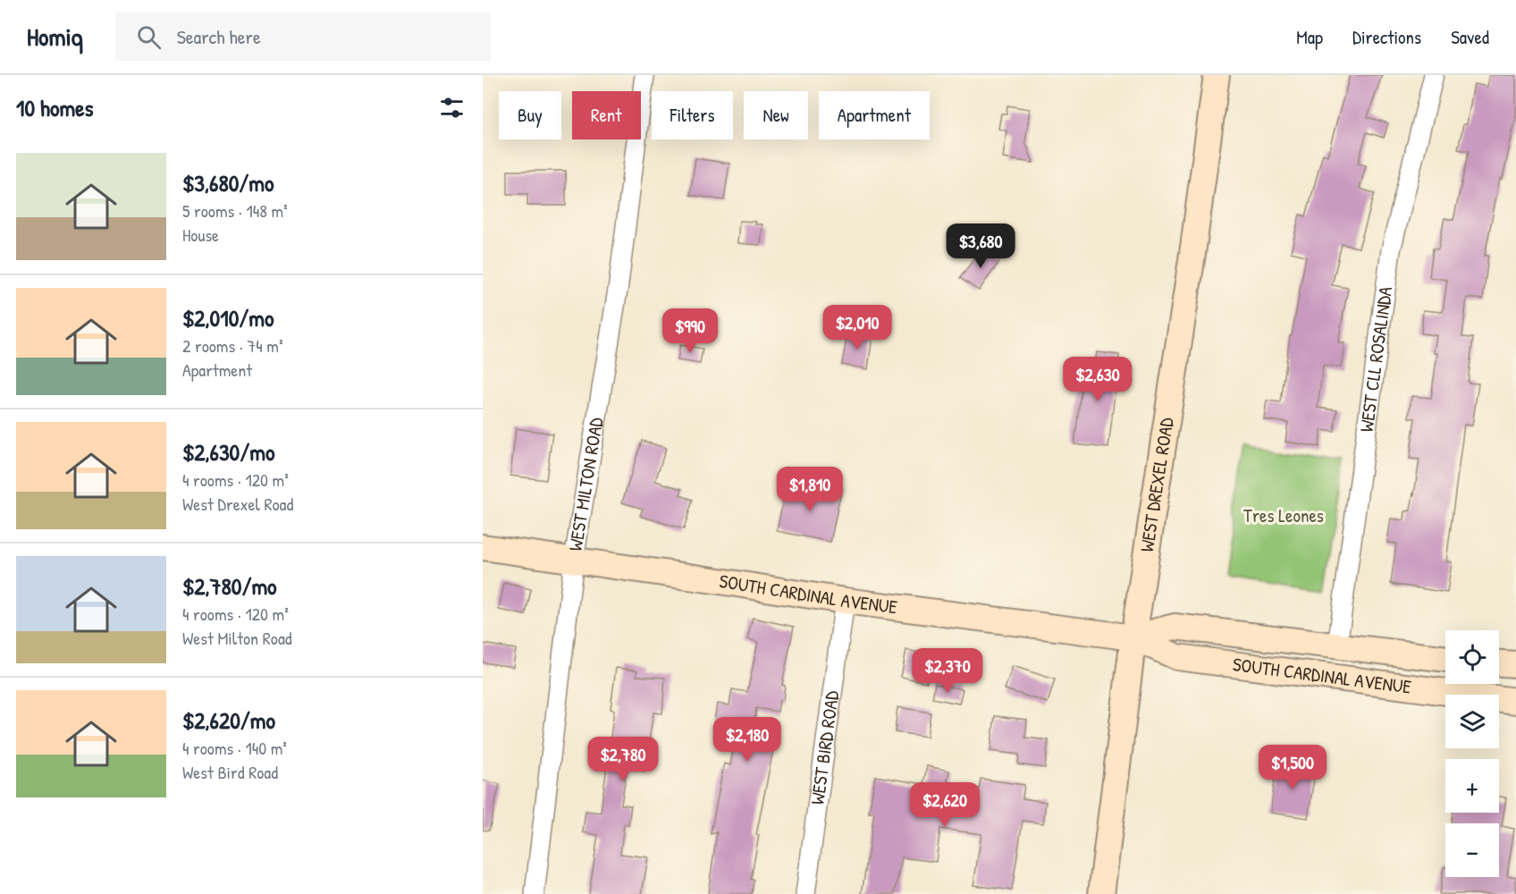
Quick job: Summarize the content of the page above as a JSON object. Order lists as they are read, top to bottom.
{
  "streets": {
    "main road": ["WEST DREXEL ROAD", "SOUTH CARDINAL AVENUE"],
    "street": ["WEST CLL ROSALINDA", "WEST MILTON ROAD", "WEST BIRD ROAD"]
  },
  "crossings": [
    ["WEST CLL ROSALINDA", "SOUTH CARDINAL AVENUE"],
    ["WEST MILTON ROAD", "SOUTH CARDINAL AVENUE"],
    ["WEST DREXEL ROAD", "SOUTH CARDINAL AVENUE"],
    ["SOUTH CARDINAL AVENUE", "WEST BIRD ROAD"]
  ],
  "parks": ["Tres Leones"],
  "page": {
    "header": "Homiq",
    "search": "Search here",
    "nav": ["Map", "Directions", "Saved"],
    "heading": "10 homes",
    "chip": [
      "Buy",
      "Rent",
      "Filters",
      "New",
      "Apartment"
    ],
    "list": [
      {
        "name": "$3,680/mo",
        "note": "5 rooms · 148 m² · House"
      },
      {
        "name": "$2,010/mo",
        "note": "2 rooms · 74 m² · Apartment"
      },
      {
        "name": "$2,630/mo",
        "note": "4 rooms · 120 m² · West Drexel Road"
      },
      {
        "name": "$2,780/mo",
        "note": "4 rooms · 120 m² · West Milton Road"
      },
      {
        "name": "$2,620/mo",
        "note": "4 rooms · 140 m² · West Bird Road"
      }
    ],
    "price": [
      "$3,680",
      "$2,010",
      "$990",
      "$2,630",
      "$1,810",
      "$2,370",
      "$2,180",
      "$2,780",
      "$1,500",
      "$2,620"
    ],
    "map_buttons": ["+", "−"]
  }
}
